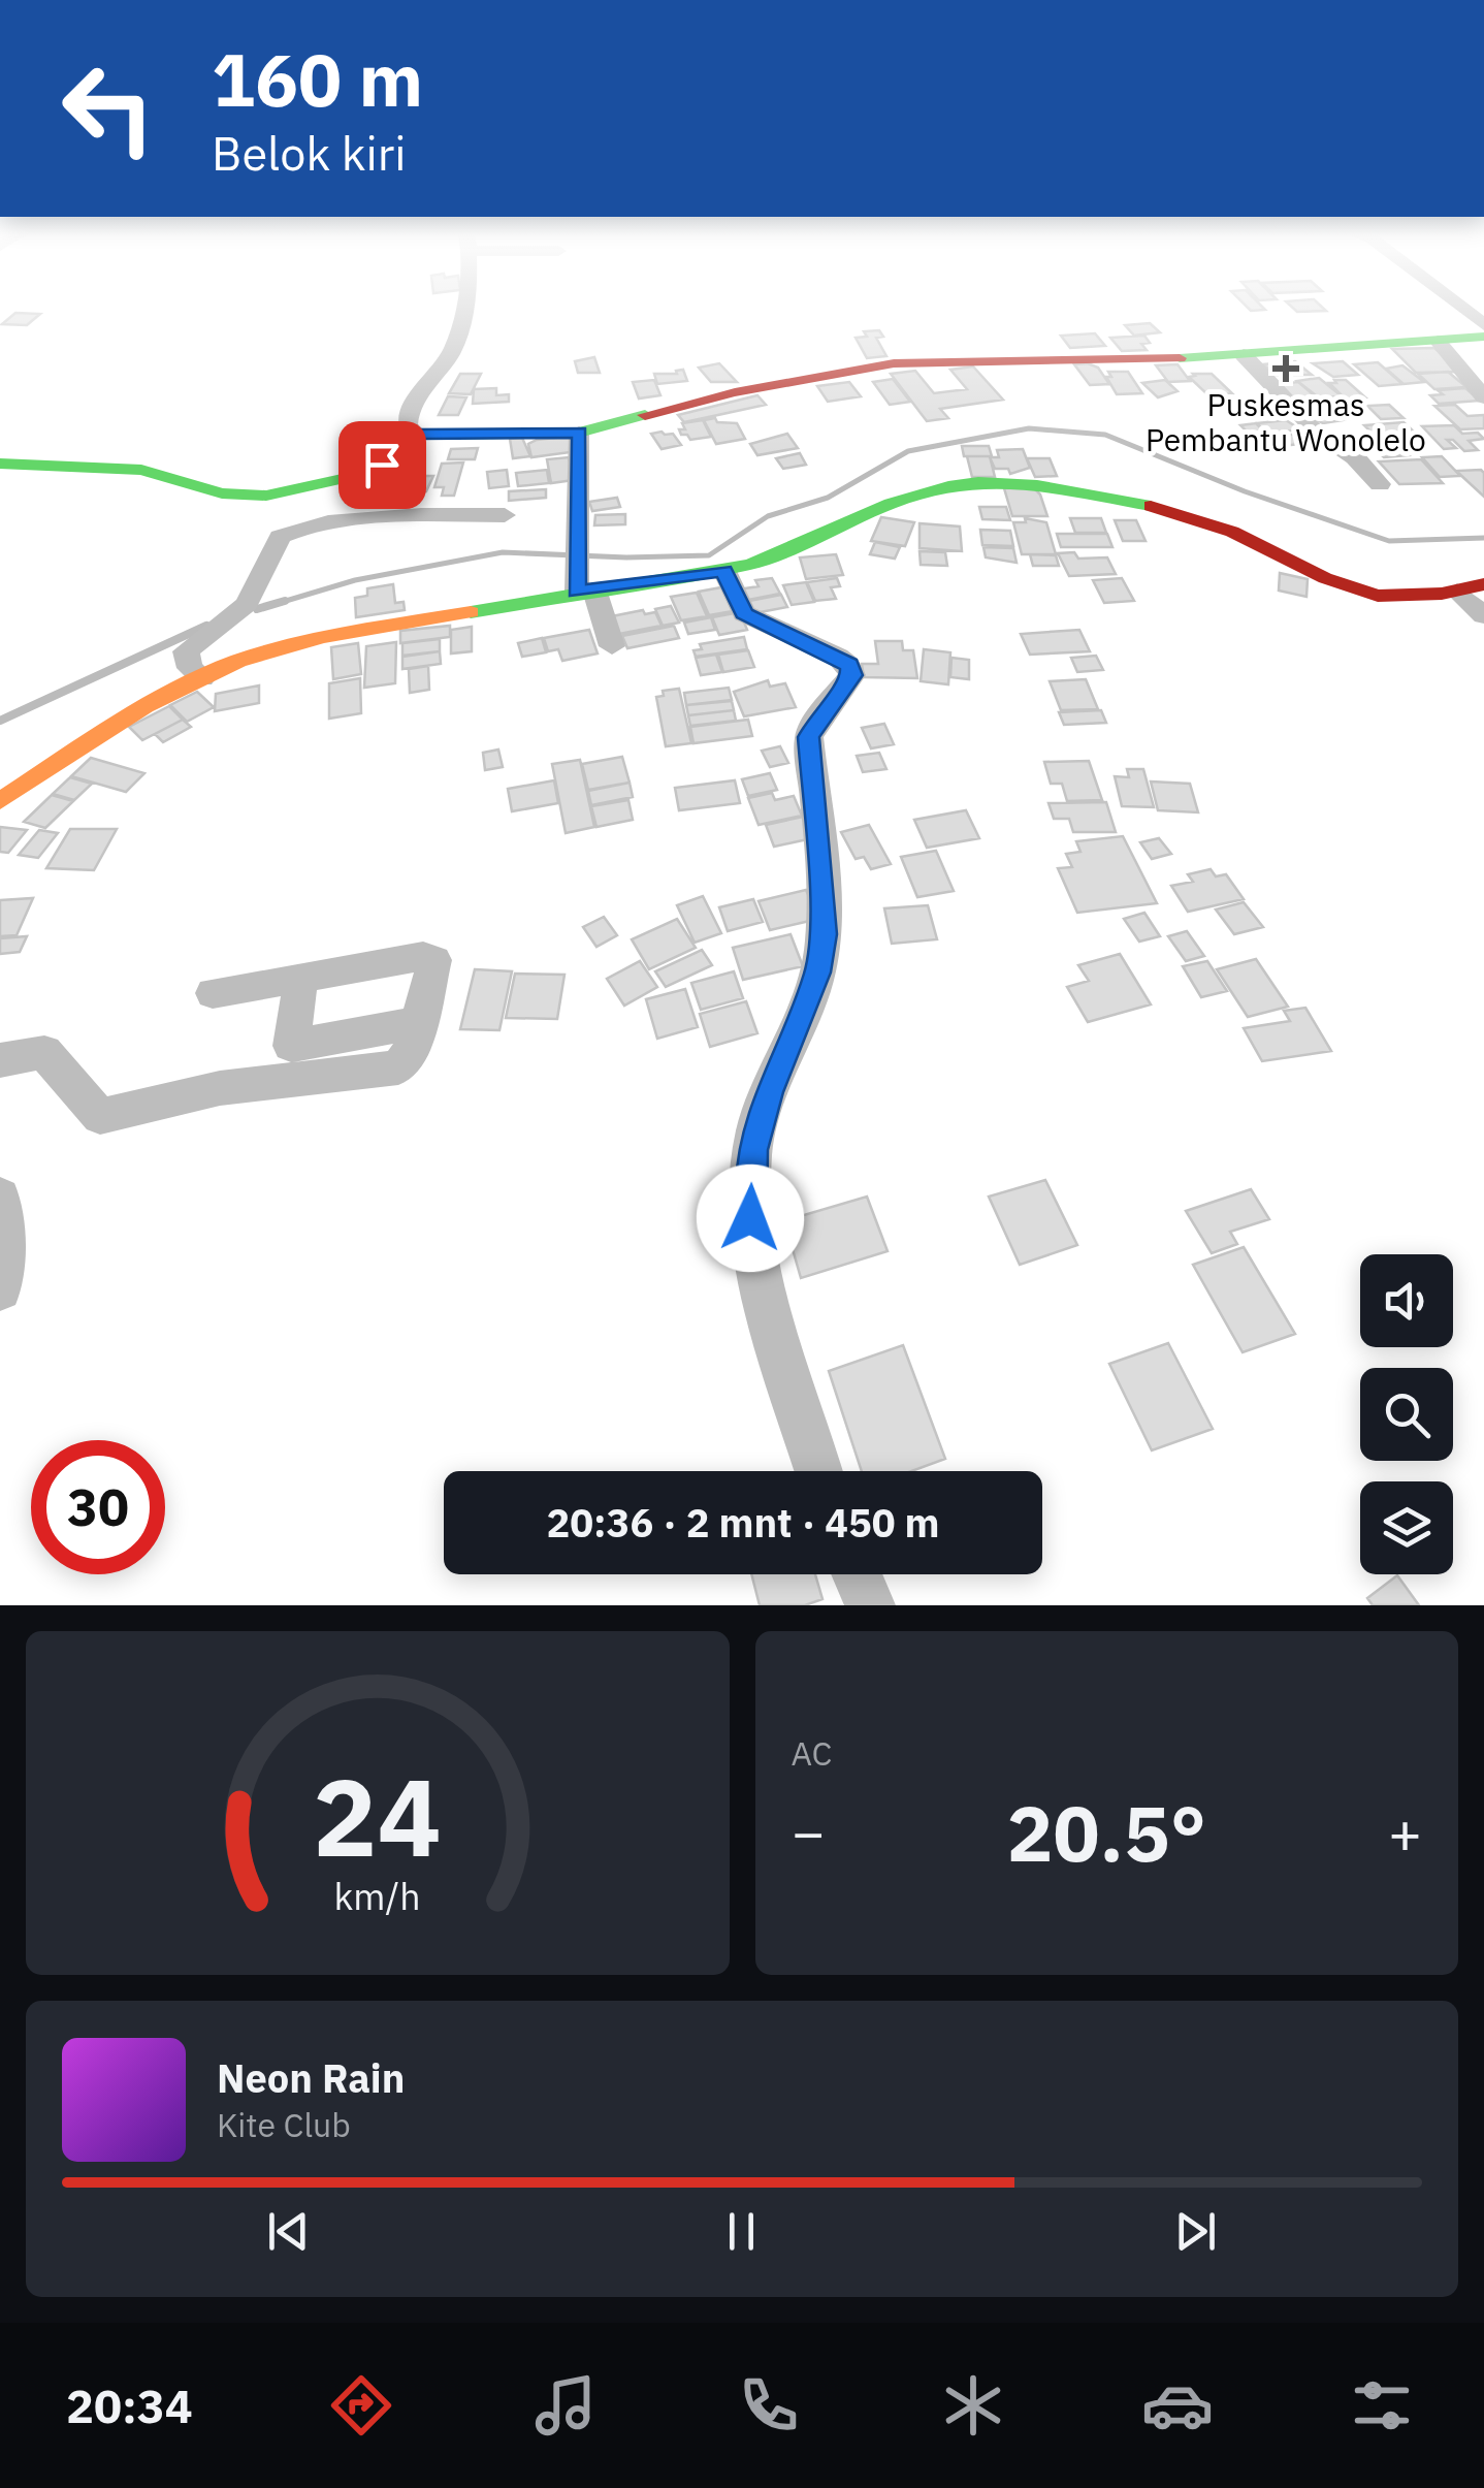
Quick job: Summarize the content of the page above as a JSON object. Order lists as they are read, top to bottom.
{
  "places": {
    "health": ["Puskesmas Pembantu Wonolelo"]
  },
  "page": {
    "turn": ["160 m", "Belok kiri"],
    "limit": "30",
    "trip": "20:36 · 2 mnt · 450 m",
    "tile": "AC",
    "heat": ["−", "20.5°", "+"],
    "song": ["Neon Rain", "Kite Club"],
    "tabs": "20:34",
    "gauge": ["24", "km/h"]
  }
}
